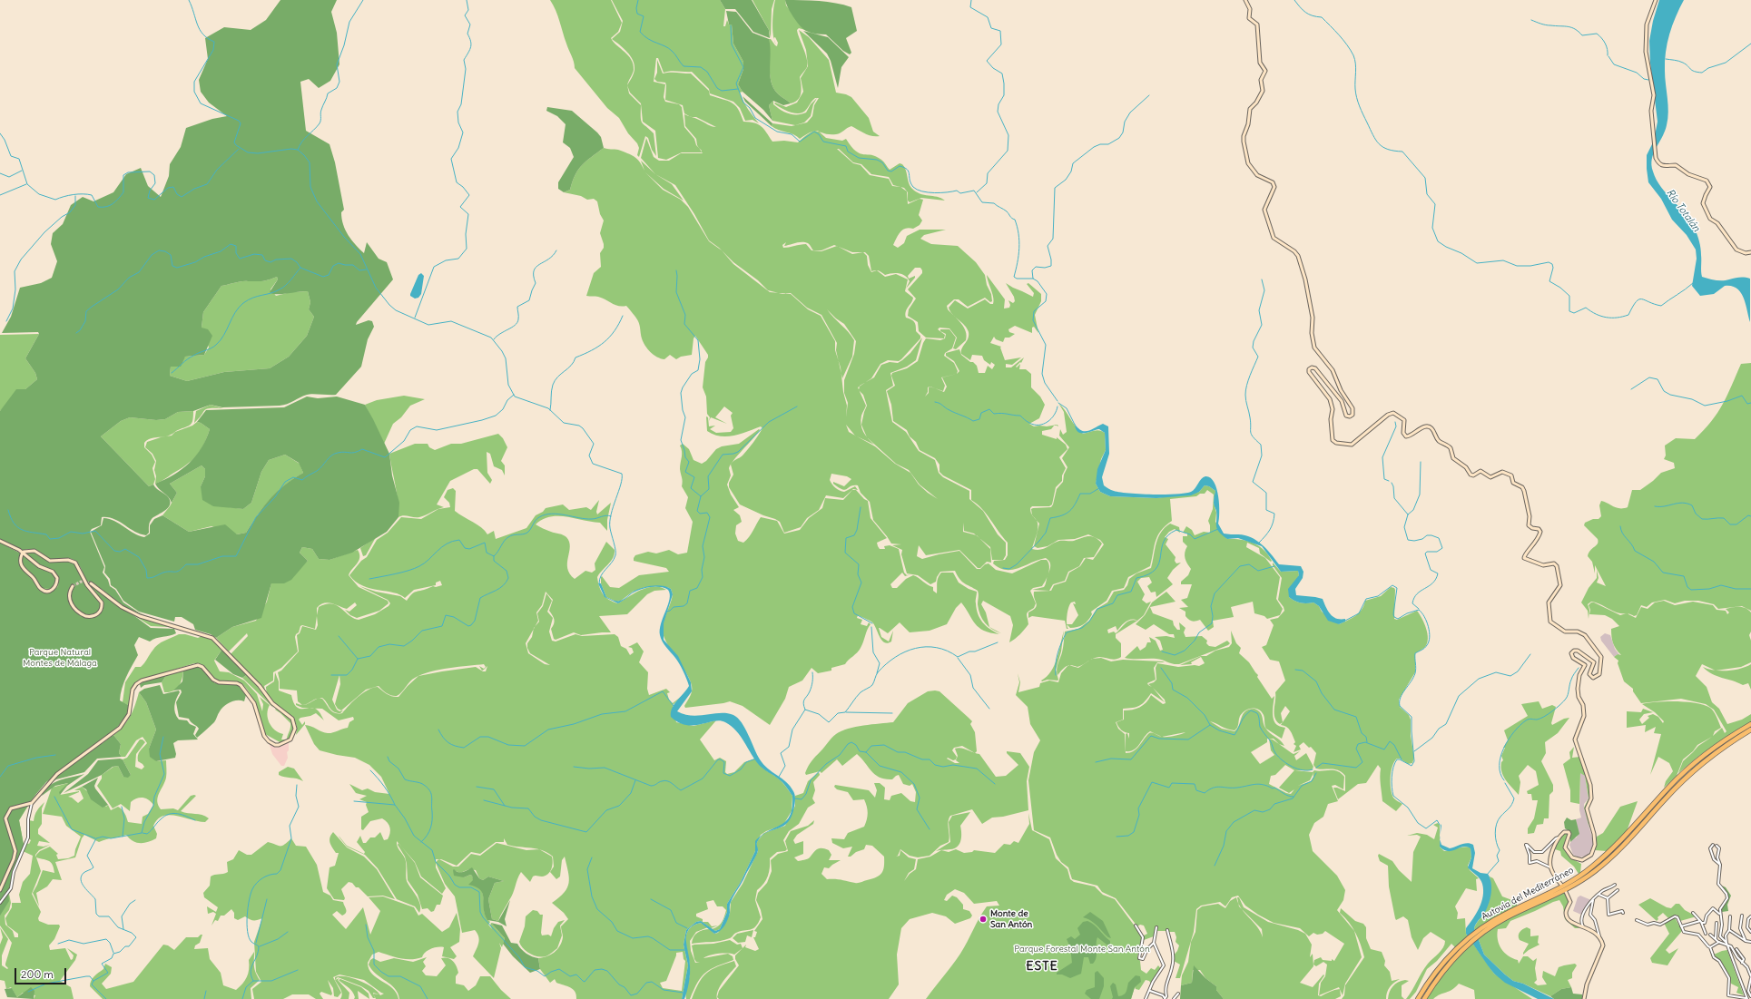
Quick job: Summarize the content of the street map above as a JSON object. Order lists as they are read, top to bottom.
{
  "streets": {
    "highway": ["Autovía del Mediterráneo"]
  },
  "districts": ["ESTE"],
  "water": ["Río Totalán"],
  "parks": ["Parque Natural Montes de Málaga", "Parque Forestal Monte San Antón"],
  "places": ["Monte de San Antón"],
  "scale_bar": "200 m"
}
